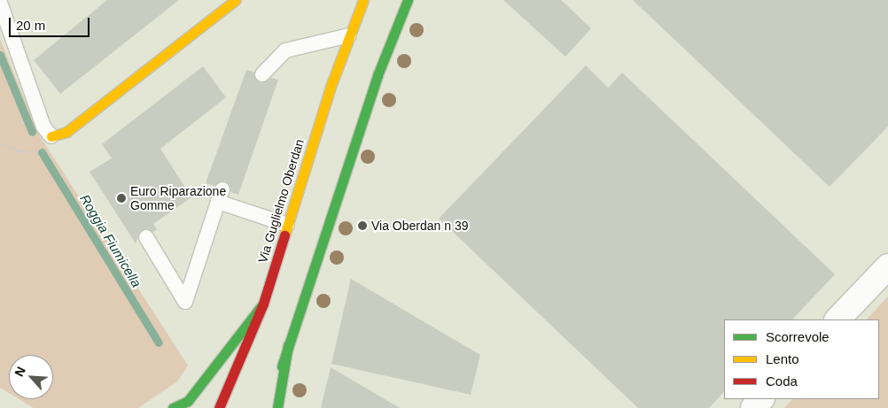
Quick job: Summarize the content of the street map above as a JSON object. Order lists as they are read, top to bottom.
{
  "streets": {
    "main road": ["Via Guglielmo Oberdan"]
  },
  "water": ["Roggia Fiumicella"],
  "places": ["Euro Riparazione Gomme", "Via Oberdan n 39"],
  "legend": ["Scorrevole", "Lento", "Coda"],
  "scale_bar": "20 m",
  "north": "top left"
}
